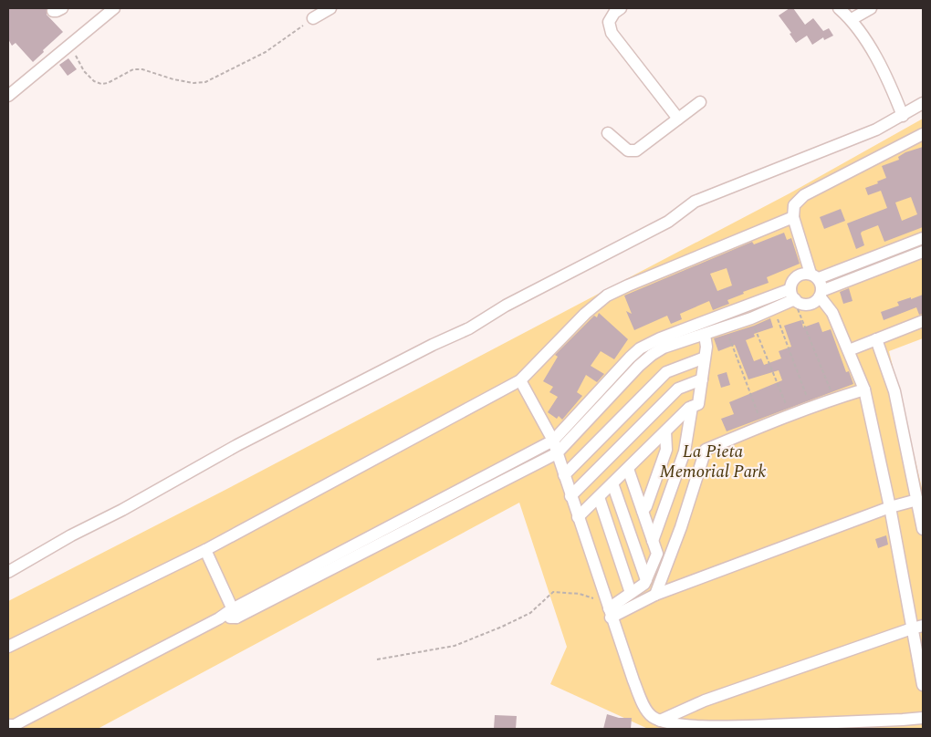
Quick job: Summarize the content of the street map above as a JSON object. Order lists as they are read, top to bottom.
{
  "parks": ["La Pieta Memorial Park"]
}
